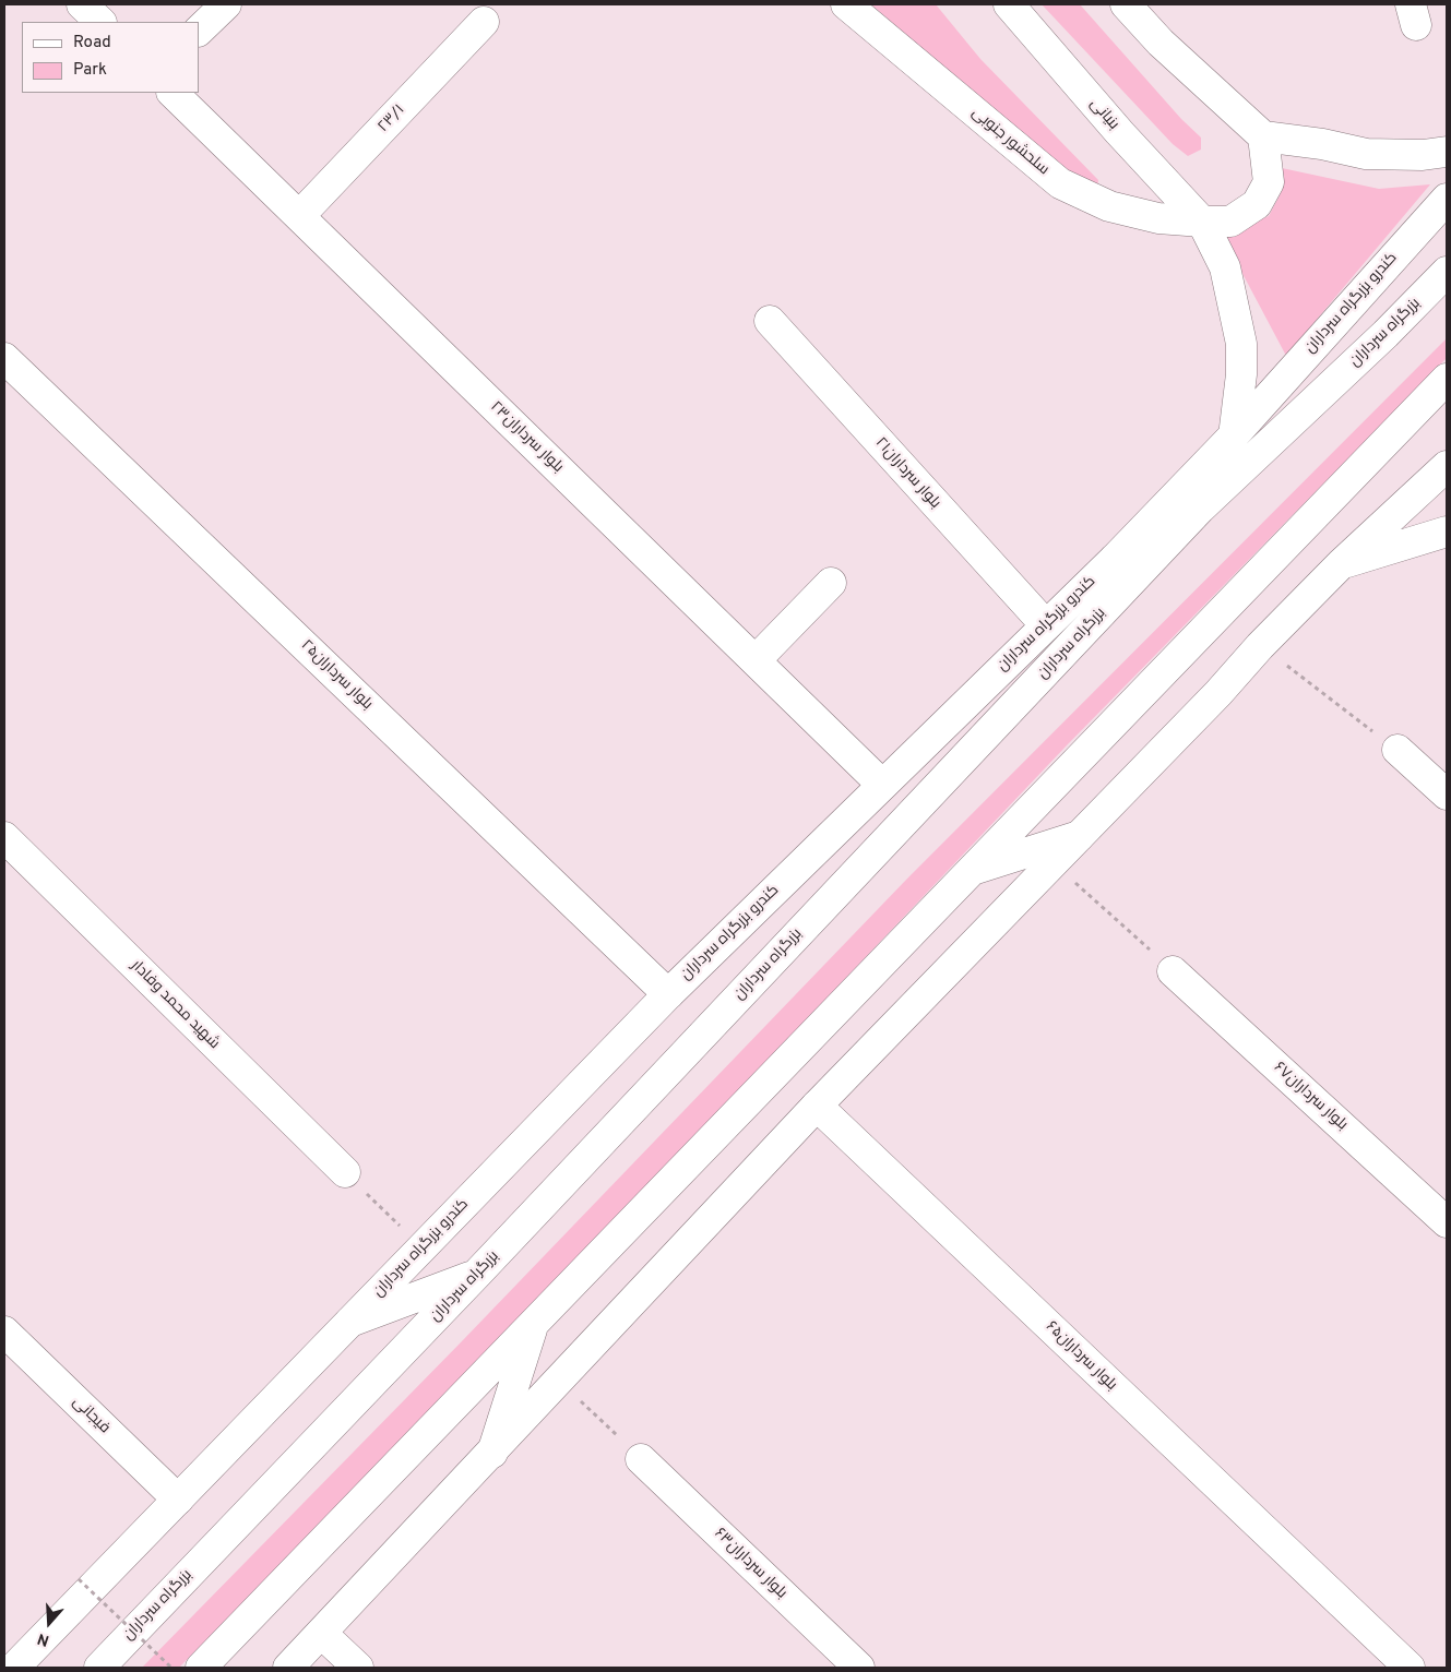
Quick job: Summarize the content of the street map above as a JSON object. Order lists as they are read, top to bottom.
{
  "streets": {
    "main road": [
      "بنیانی",
      "۲۳/۱",
      "سلحشور جنوبی",
      "کندرو بزرگراه سرداران",
      "بزرگراه سرداران",
      "بلوار سرداران۲۳",
      "بلوار سرداران۲۱",
      "بلوار سرداران۲۵",
      "شهید محمد وفادار",
      "بلوار سرداران۶۷",
      "بلوار سرداران۶۵",
      "فیجانی",
      "بلوار سرداران۶۳"
    ]
  },
  "crossings": [
    ["بنیانی", "سلحشور جنوبی"],
    ["بنیانی", "کندرو بزرگراه سرداران"],
    ["۲۳/۱", "بلوار سرداران۲۳"],
    ["کندرو بزرگراه سرداران", "بلوار سرداران۲۳"],
    ["کندرو بزرگراه سرداران", "بلوار سرداران۲۱"],
    ["کندرو بزرگراه سرداران", "بلوار سرداران۲۵"],
    ["کندرو بزرگراه سرداران", "فیجانی"]
  ],
  "legend": ["Road", "Park"],
  "north": "bottom"
}
